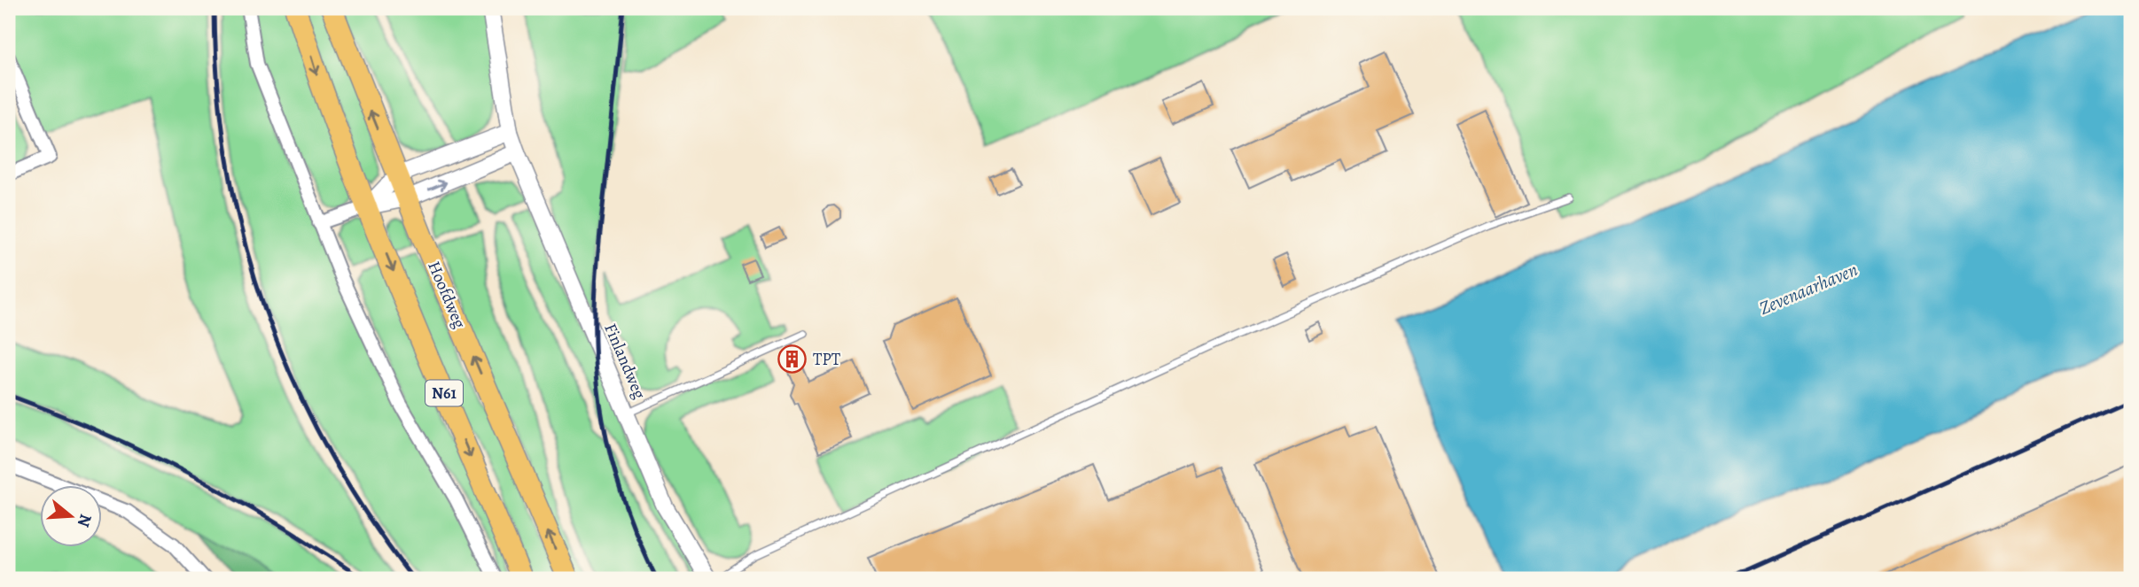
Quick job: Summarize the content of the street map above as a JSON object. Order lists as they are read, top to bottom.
{
  "streets": {
    "main road": ["Hoofdweg", "N61"],
    "street": ["Finlandweg"]
  },
  "water": ["Zevenaarhaven"],
  "places": {
    "building": ["TPT"]
  },
  "north": "right"
}
